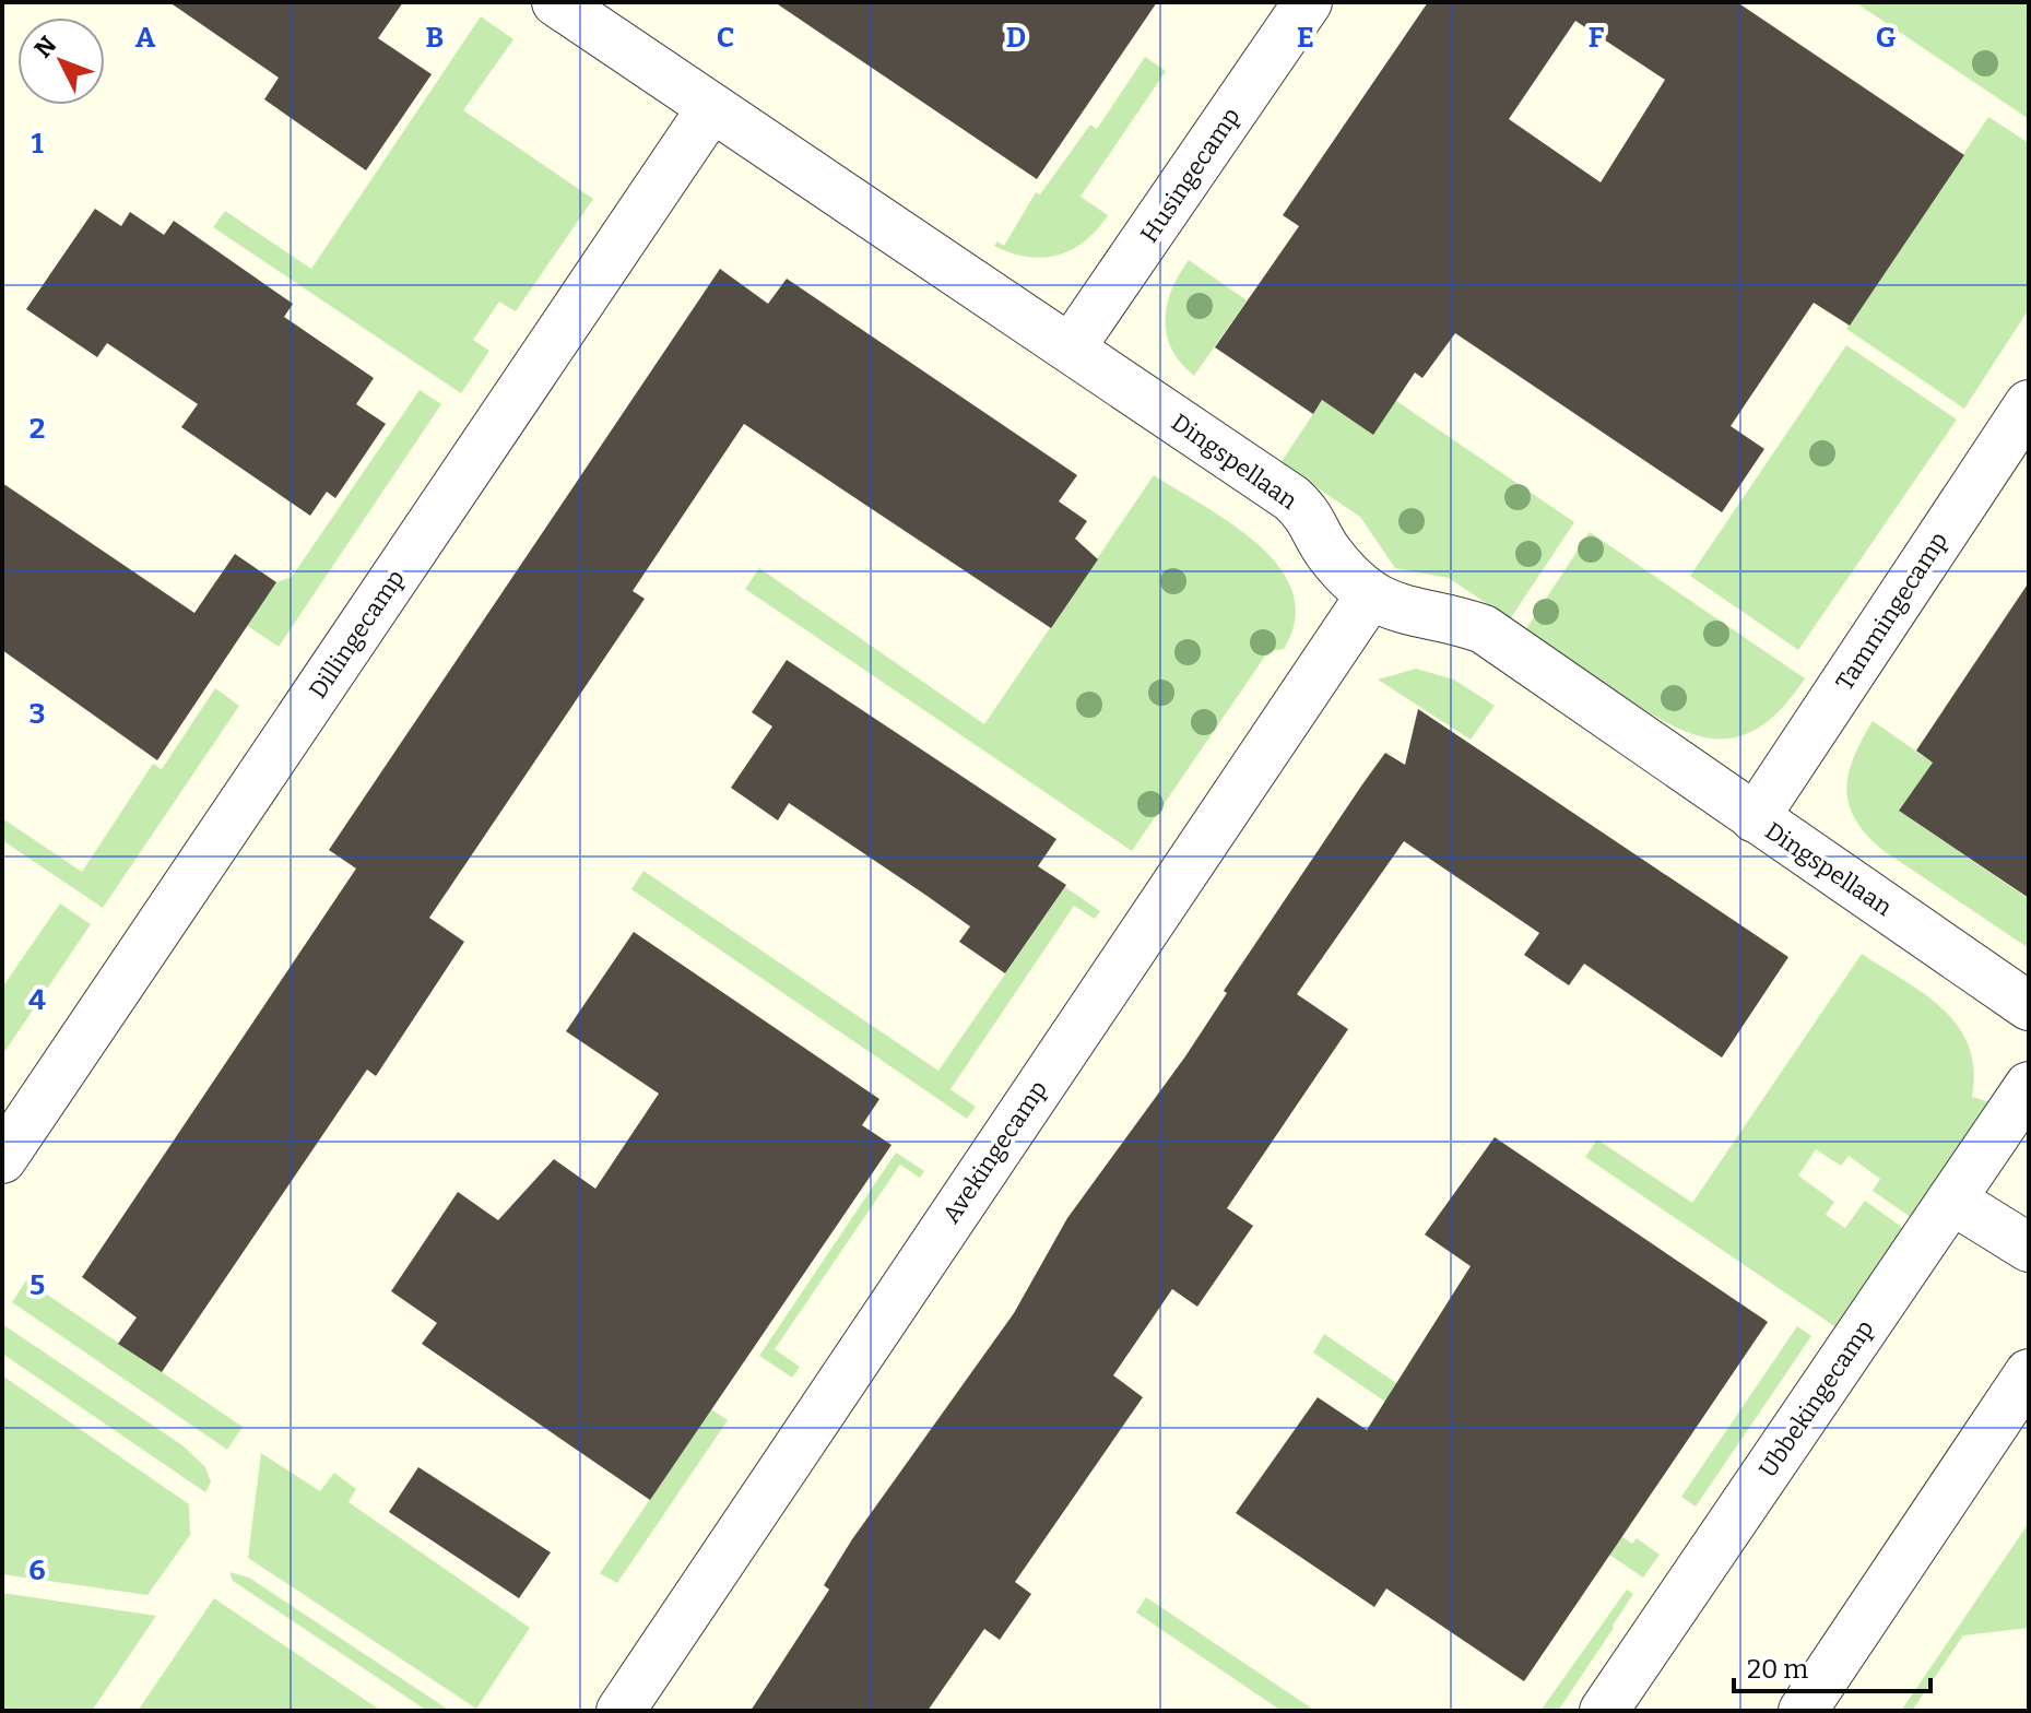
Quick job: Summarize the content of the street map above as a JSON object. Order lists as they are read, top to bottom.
{
  "streets": {
    "street": [
      "Husingecamp",
      "Dingspellaan",
      "Tammingecamp",
      "Dillingecamp",
      "Avekingecamp",
      "Ubbekingecamp"
    ]
  },
  "crossings": [
    ["Husingecamp", "Dingspellaan"],
    ["Dingspellaan", "Tammingecamp"],
    ["Dingspellaan", "Dillingecamp"],
    ["Dingspellaan", "Avekingecamp"]
  ],
  "scale_bar": "20 m",
  "north": "top left",
  "grid": {
    "columns": [
      "A",
      "B",
      "C",
      "D",
      "E",
      "F",
      "G"
    ],
    "rows": [
      "1",
      "2",
      "3",
      "4",
      "5",
      "6"
    ]
  }
}
